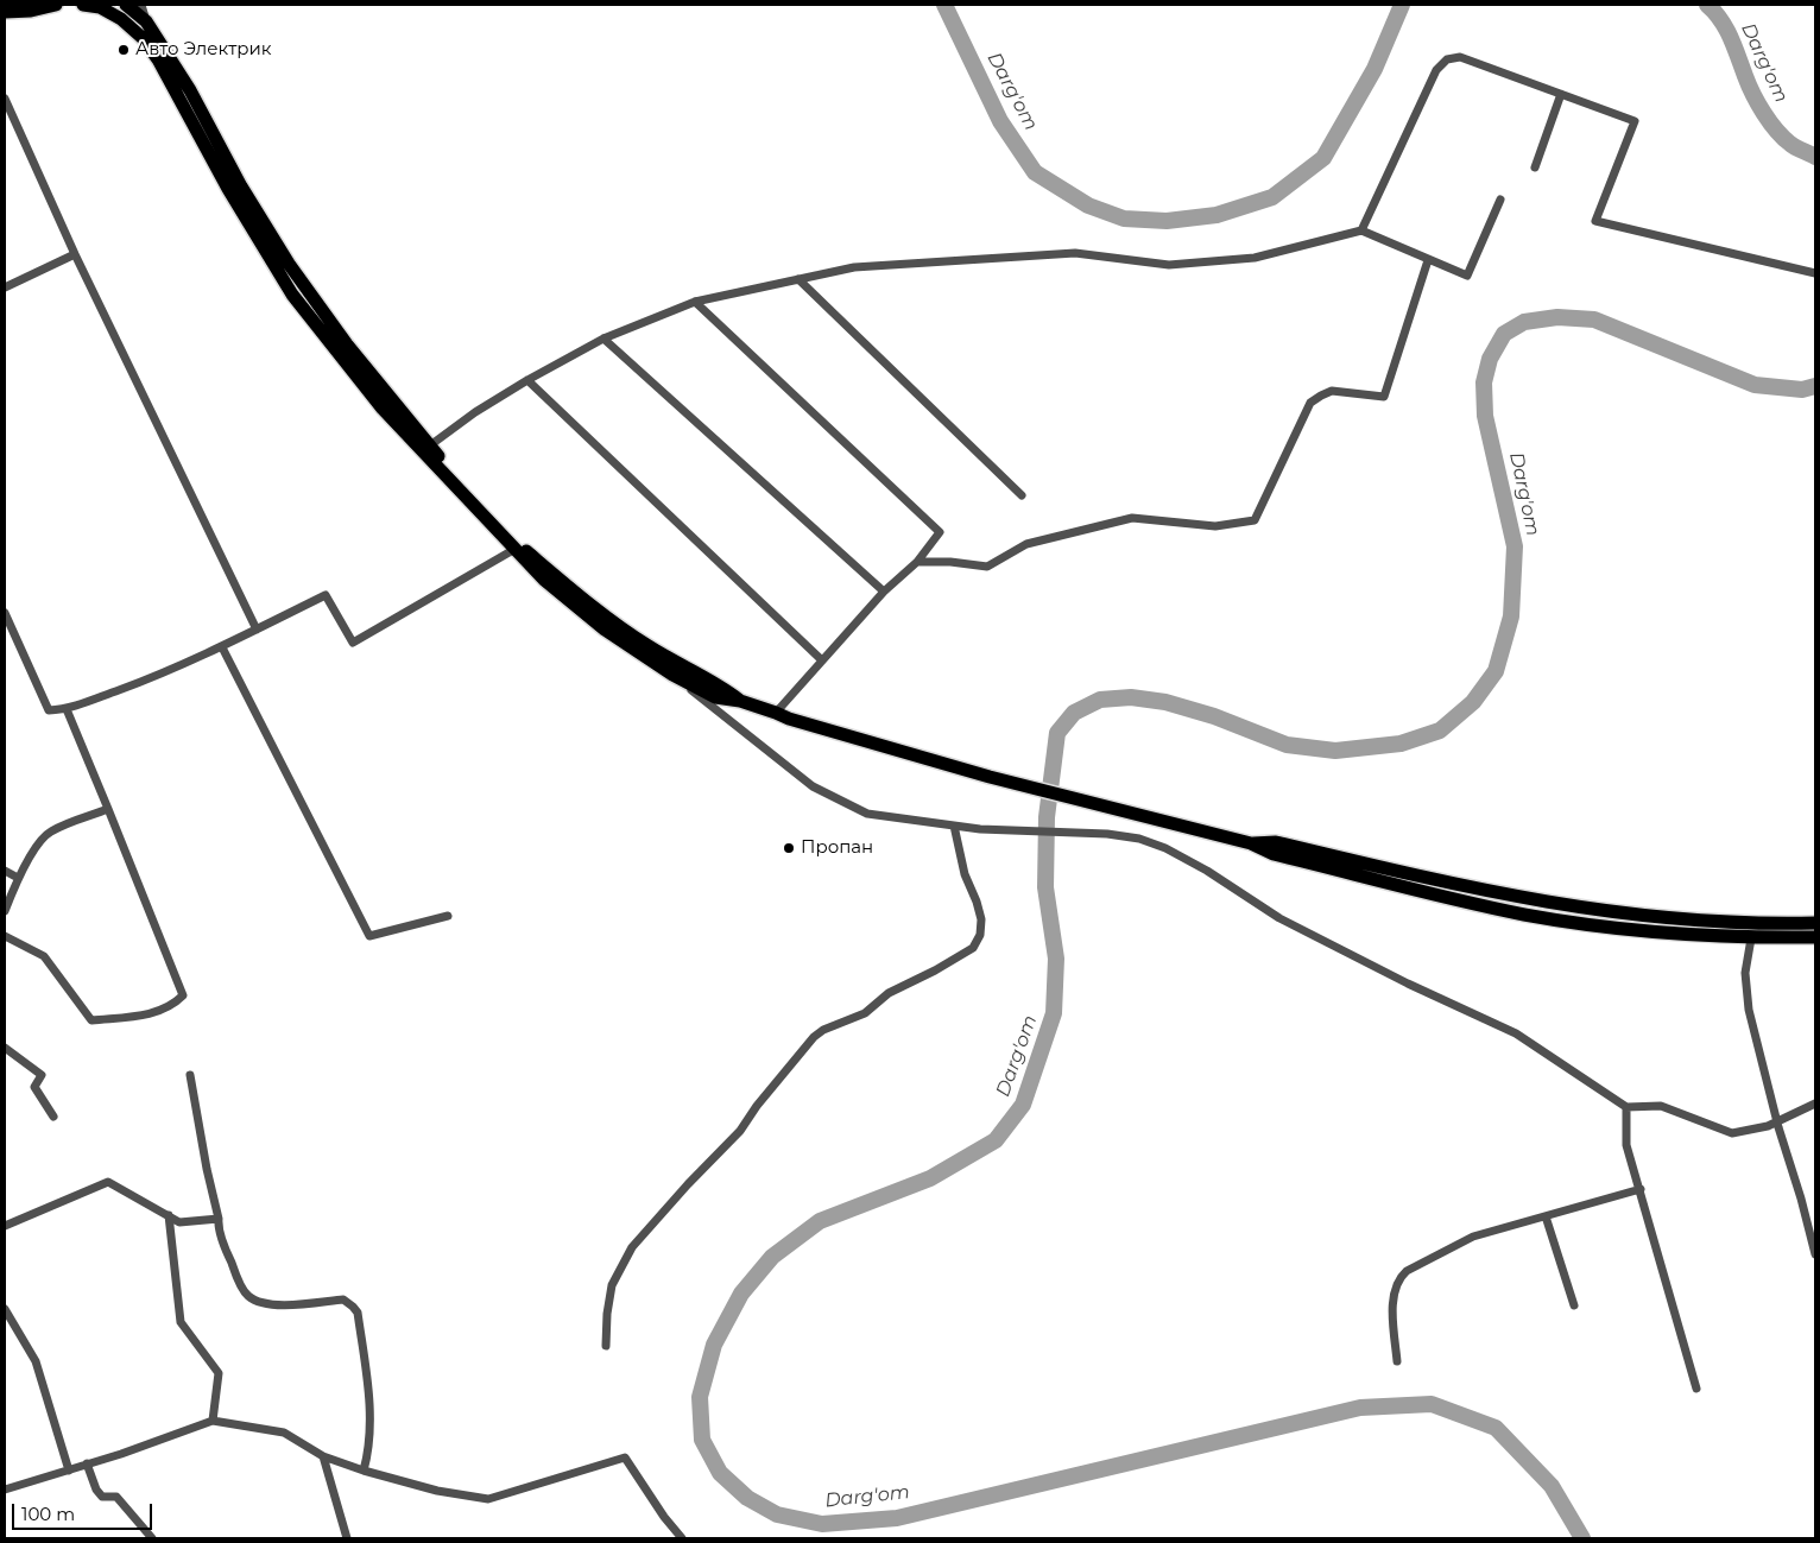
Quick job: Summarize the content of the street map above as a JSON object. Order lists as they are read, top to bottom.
{
  "water": ["Darg'om"],
  "places": ["Авто Электрик", "Пропан"],
  "scale_bar": "100 m"
}
